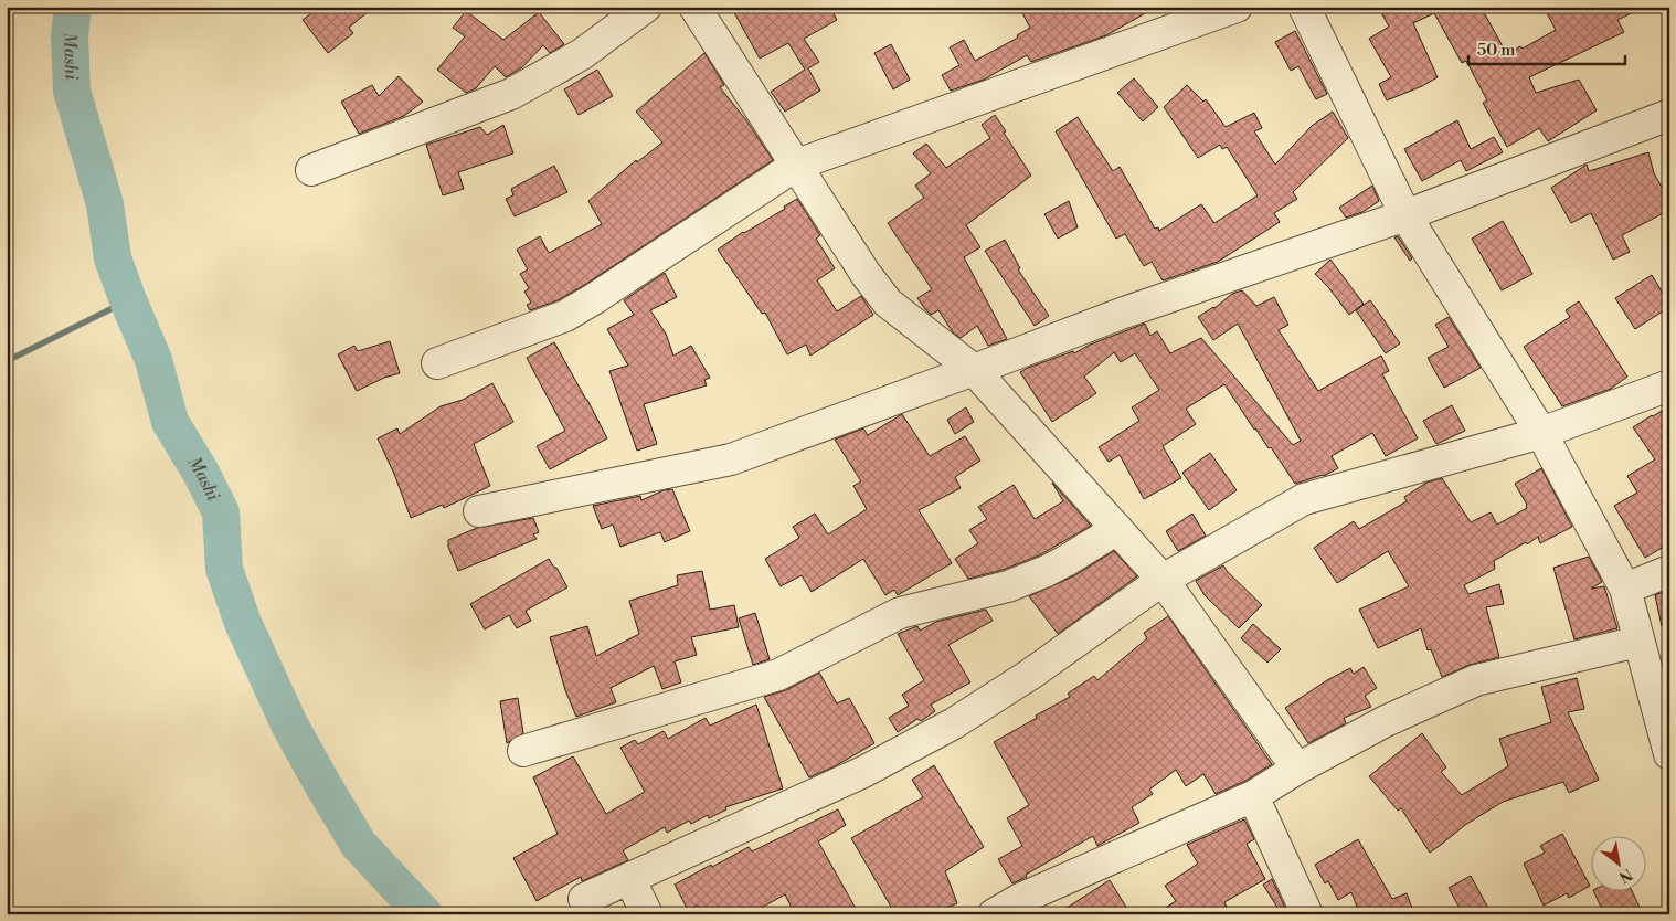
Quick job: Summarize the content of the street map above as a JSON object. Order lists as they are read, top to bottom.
{
  "water": ["Mashi"],
  "scale_bar": "50 m",
  "north": "bottom right"
}
